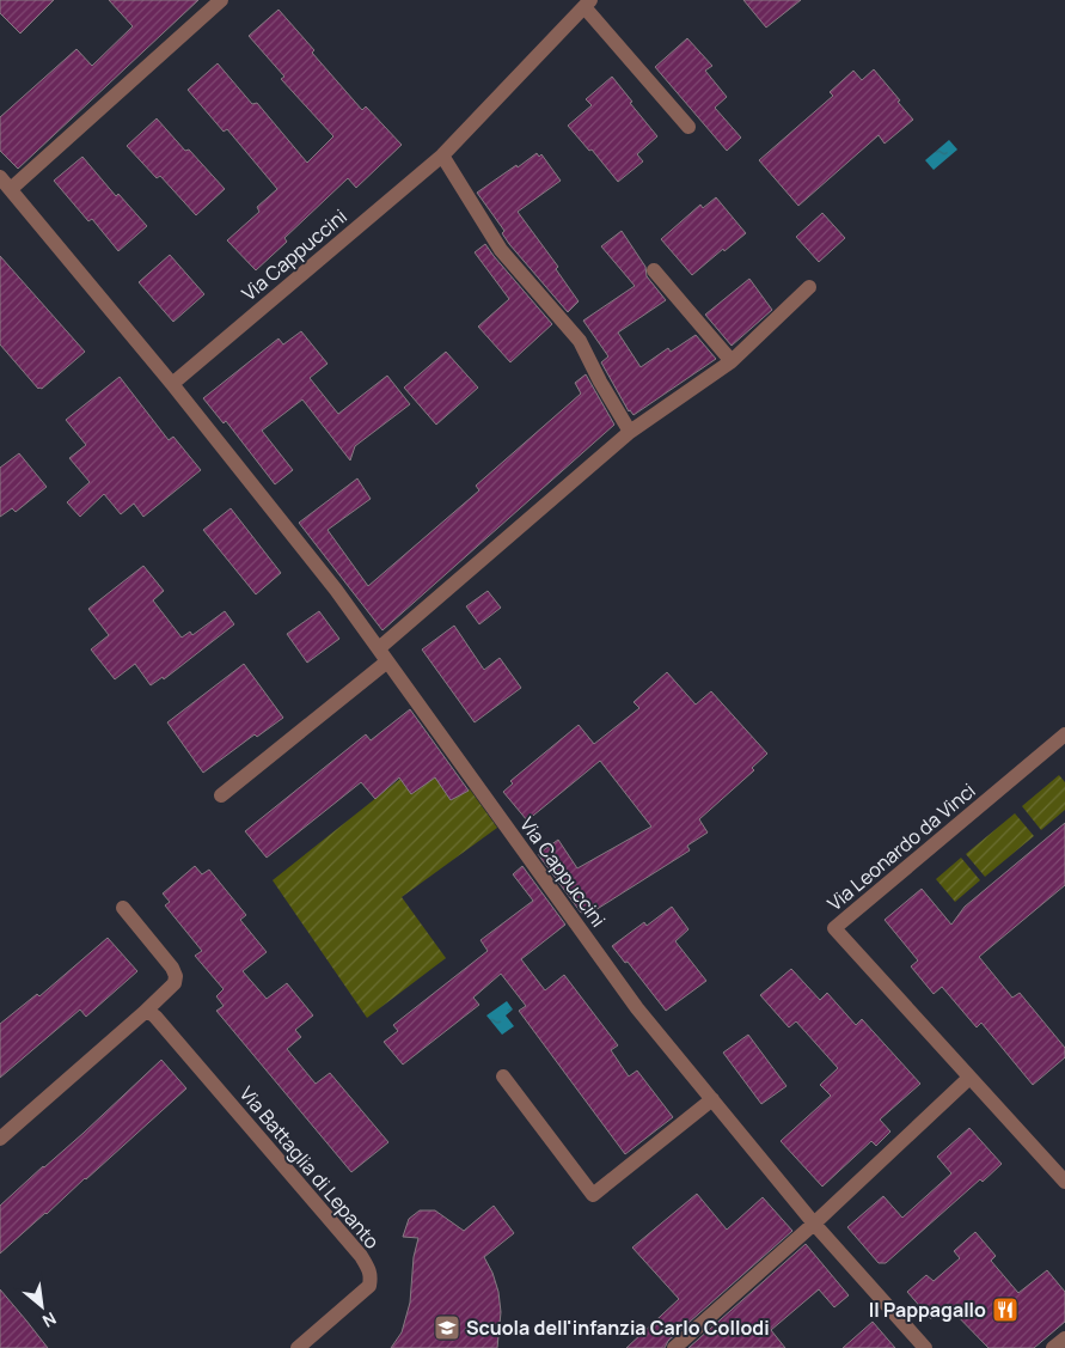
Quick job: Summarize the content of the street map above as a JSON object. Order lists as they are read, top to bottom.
{
  "streets": {
    "street": ["Via Cappuccini", "Via Leonardo da Vinci", "Via Battaglia di Lepanto"]
  },
  "places": {
    "restaurant": ["Il Pappagallo"],
    "school or university": ["Scuola dell'infanzia Carlo Collodi"]
  },
  "north": "bottom right"
}
